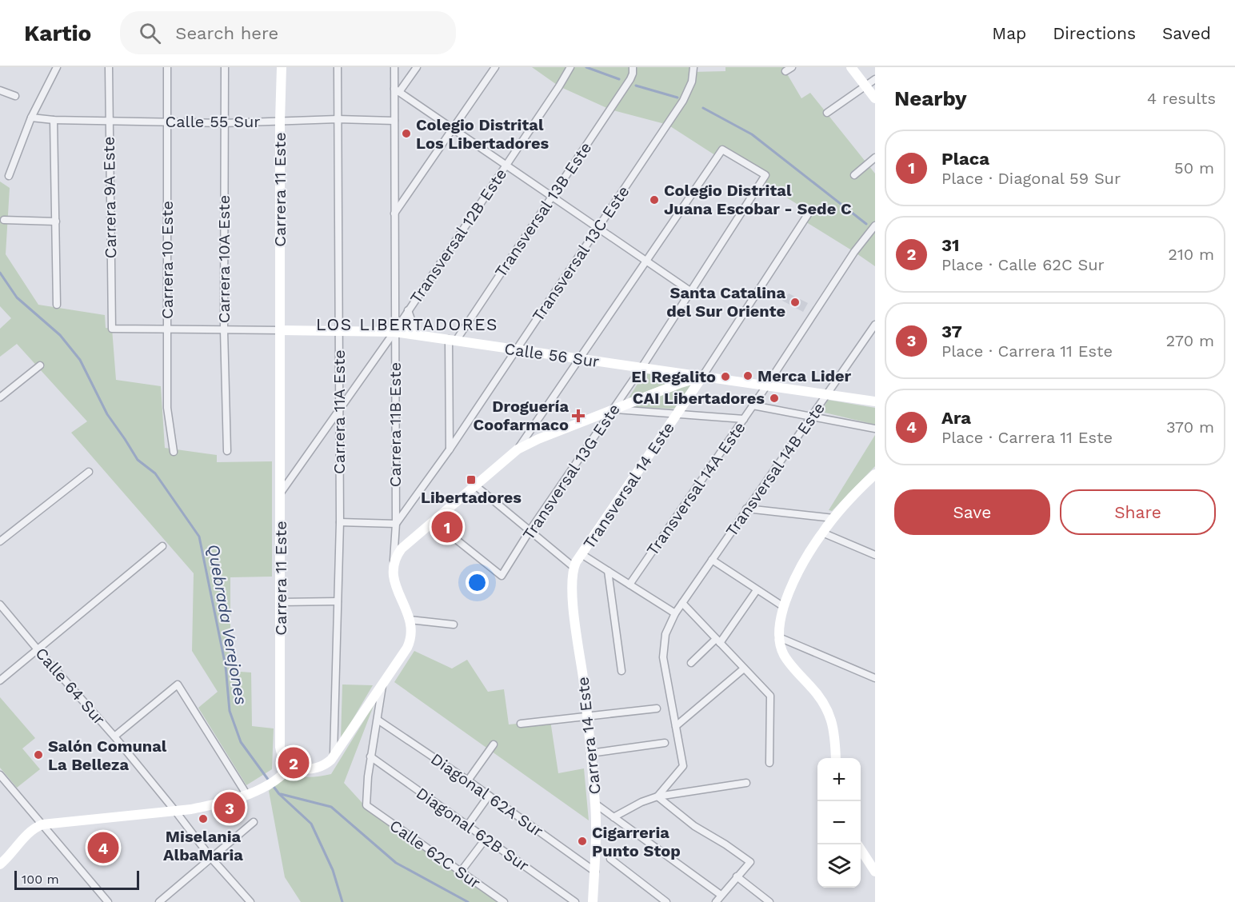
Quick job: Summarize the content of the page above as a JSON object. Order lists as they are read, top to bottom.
{
  "streets": {
    "street": [
      "Calle 55 Sur",
      "Carrera 11 Este",
      "Carrera 9A Este",
      "Transversal 13B Este",
      "Transversal 12B Este",
      "Transversal 13C Este",
      "Carrera 10A Este",
      "Carrera 10 Este",
      "Calle 56 Sur",
      "Carrera 11A Este",
      "Carrera 11B Este",
      "Transversal 14B Este",
      "Transversal 13G Este",
      "Transversal 14 Este",
      "Transversal 14A Este",
      "Calle 64 Sur",
      "Carrera 14 Este",
      "Diagonal 62A Sur",
      "Diagonal 62B Sur",
      "Calle 62C Sur"
    ]
  },
  "crossings": [
    ["Calle 55 Sur", "Carrera 11 Este"],
    ["Calle 55 Sur", "Carrera 9A Este"],
    ["Calle 55 Sur", "Carrera 10A Este"],
    ["Calle 55 Sur", "Carrera 10 Este"],
    ["Calle 55 Sur", "Carrera 11A Este"],
    ["Calle 55 Sur", "Carrera 11B Este"],
    ["Carrera 11 Este", "Transversal 12B Este"],
    ["Carrera 11 Este", "Calle 56 Sur"],
    ["Carrera 9A Este", "Calle 56 Sur"],
    ["Transversal 13B Este", "Calle 56 Sur"],
    ["Transversal 12B Este", "Calle 56 Sur"],
    ["Transversal 12B Este", "Carrera 11A Este"],
    ["Transversal 12B Este", "Carrera 11B Este"],
    ["Transversal 13C Este", "Calle 56 Sur"],
    ["Transversal 13C Este", "Carrera 11B Este"],
    ["Carrera 10A Este", "Calle 56 Sur"],
    ["Carrera 10 Este", "Calle 56 Sur"],
    ["Calle 56 Sur", "Carrera 11A Este"],
    ["Calle 56 Sur", "Carrera 11B Este"],
    ["Calle 56 Sur", "Transversal 14B Este"],
    ["Calle 56 Sur", "Transversal 13G Este"],
    ["Calle 56 Sur", "Transversal 14 Este"],
    ["Calle 56 Sur", "Transversal 14A Este"],
    ["Carrera 11A Este", "Carrera 11B Este"],
    ["Transversal 14 Este", "Carrera 14 Este"],
    ["Carrera 14 Este", "Diagonal 62A Sur"],
    ["Diagonal 62B Sur", "Calle 62C Sur"]
  ],
  "districts": ["LOS LIBERTADORES"],
  "water": ["Quebrada Verejones"],
  "places": {
    "other": [
      "Colegio Distrital Los Libertadores",
      "Colegio Distrital Juana Escobar - Sede C",
      "Santa Catalina del Sur Oriente",
      "Merca Lider",
      "El Regalito",
      "CAI Libertadores",
      "Salón Comunal La Belleza",
      "Miselania AlbaMaria",
      "Cigarreria Punto Stop"
    ],
    "health": ["Droguería Coofarmaco"],
    "transit": ["Libertadores"]
  },
  "scale_bar": "100 m",
  "page": {
    "header": "Kartio",
    "search": "Search here",
    "nav": ["Map", "Directions", "Saved"],
    "heading": ["Nearby", "4 results"],
    "list": [
      {
        "mark": "1",
        "name": "Placa",
        "note": "Place · Diagonal 59 Sur",
        "value": "50 m"
      },
      {
        "mark": "2",
        "name": "31",
        "note": "Place · Calle 62C Sur",
        "value": "210 m"
      },
      {
        "mark": "3",
        "name": "37",
        "note": "Place · Carrera 11 Este",
        "value": "270 m"
      },
      {
        "mark": "4",
        "name": "Ara",
        "note": "Place · Carrera 11 Este",
        "value": "370 m"
      }
    ],
    "buttons": ["Save", "Share"],
    "pins": [
      "1",
      "2",
      "3",
      "4"
    ],
    "map_buttons": ["+", "−"],
    "scale": "100 m"
  }
}
